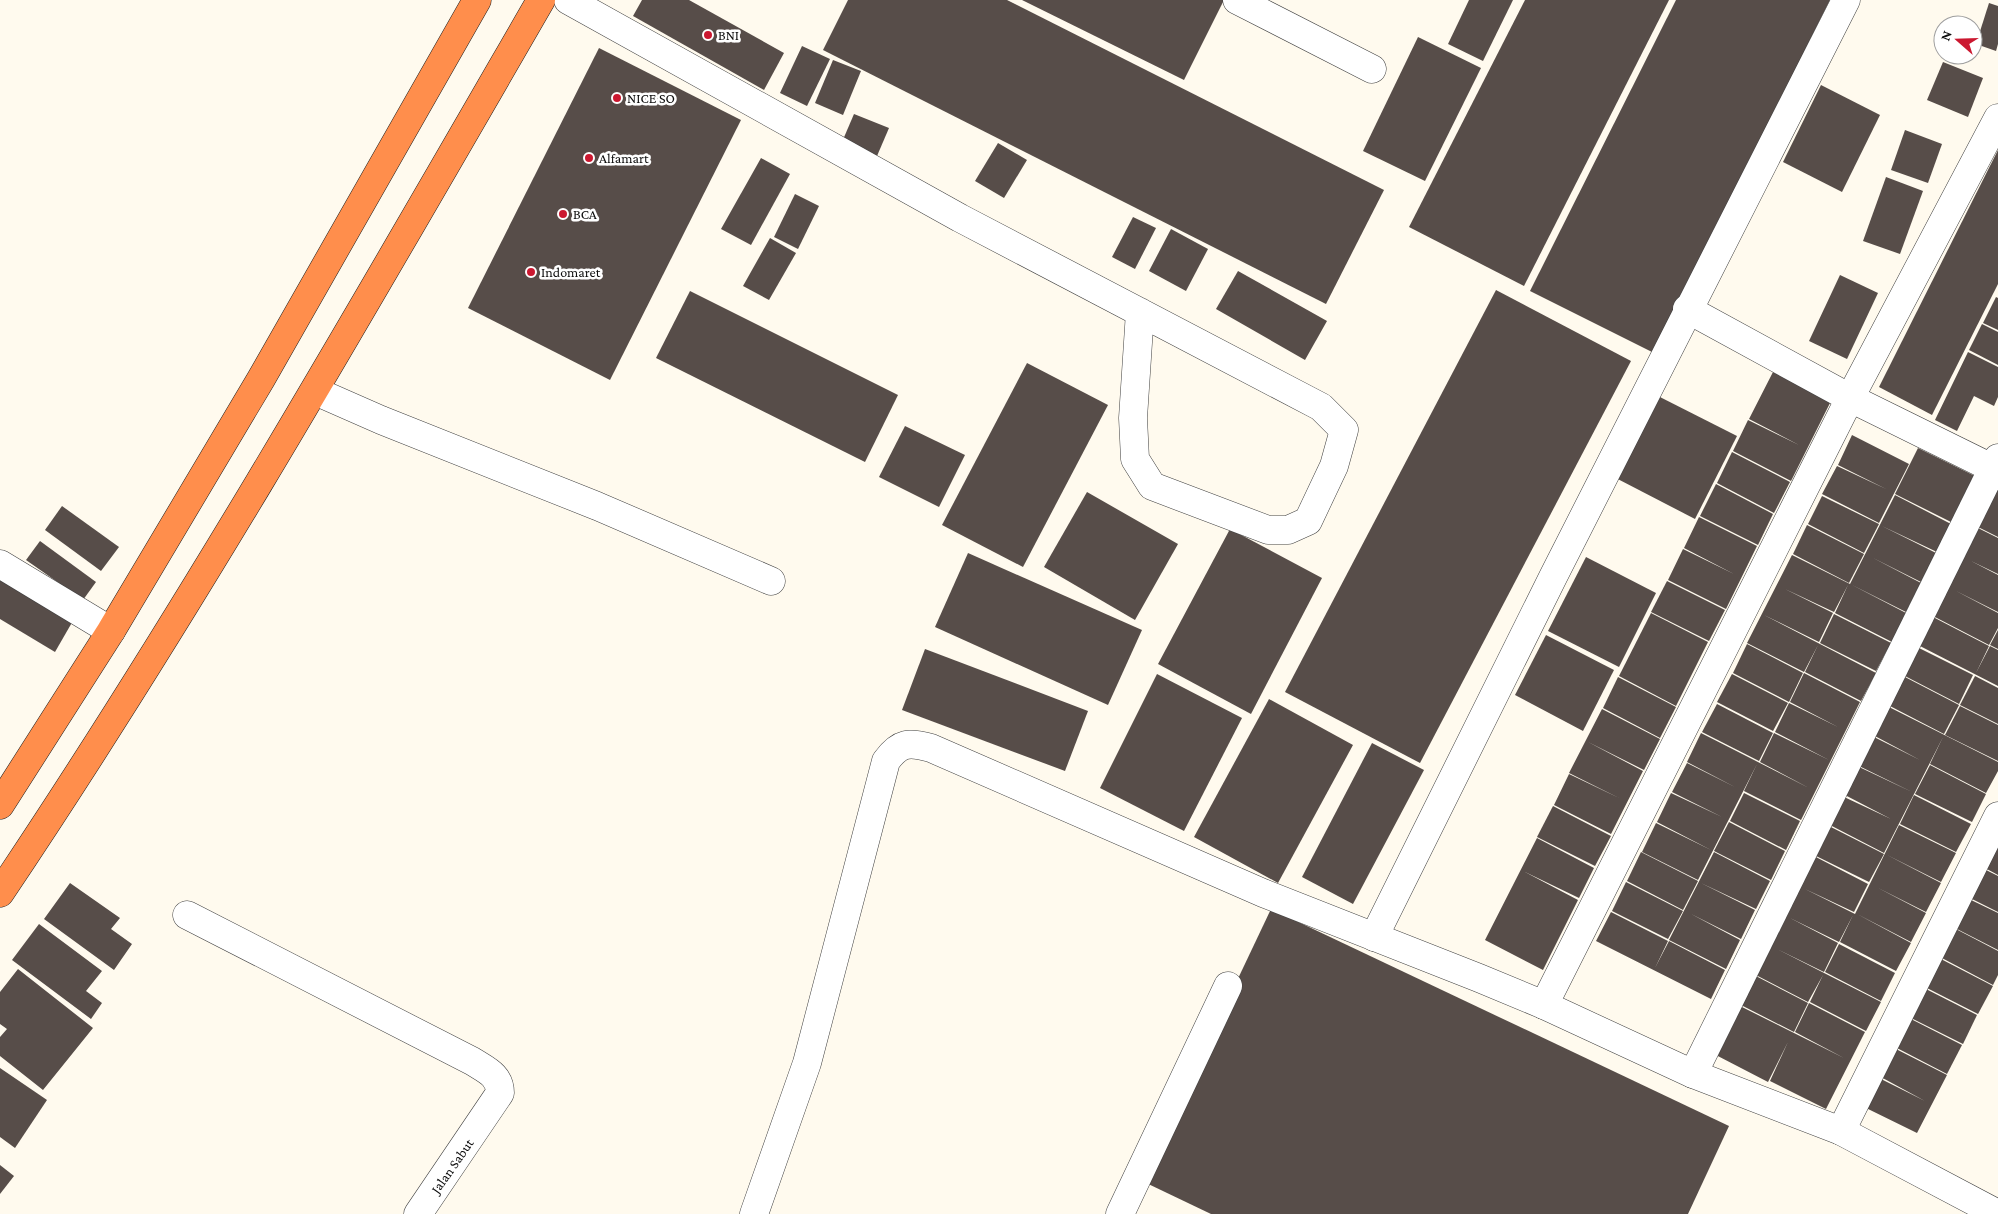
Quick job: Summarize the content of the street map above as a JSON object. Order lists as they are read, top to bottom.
{
  "streets": {
    "street": ["Jalan Sabut"]
  },
  "places": [
    "BNI",
    "NICE SO",
    "Alfamart",
    "BCA",
    "Indomaret"
  ],
  "north": "left"
}
